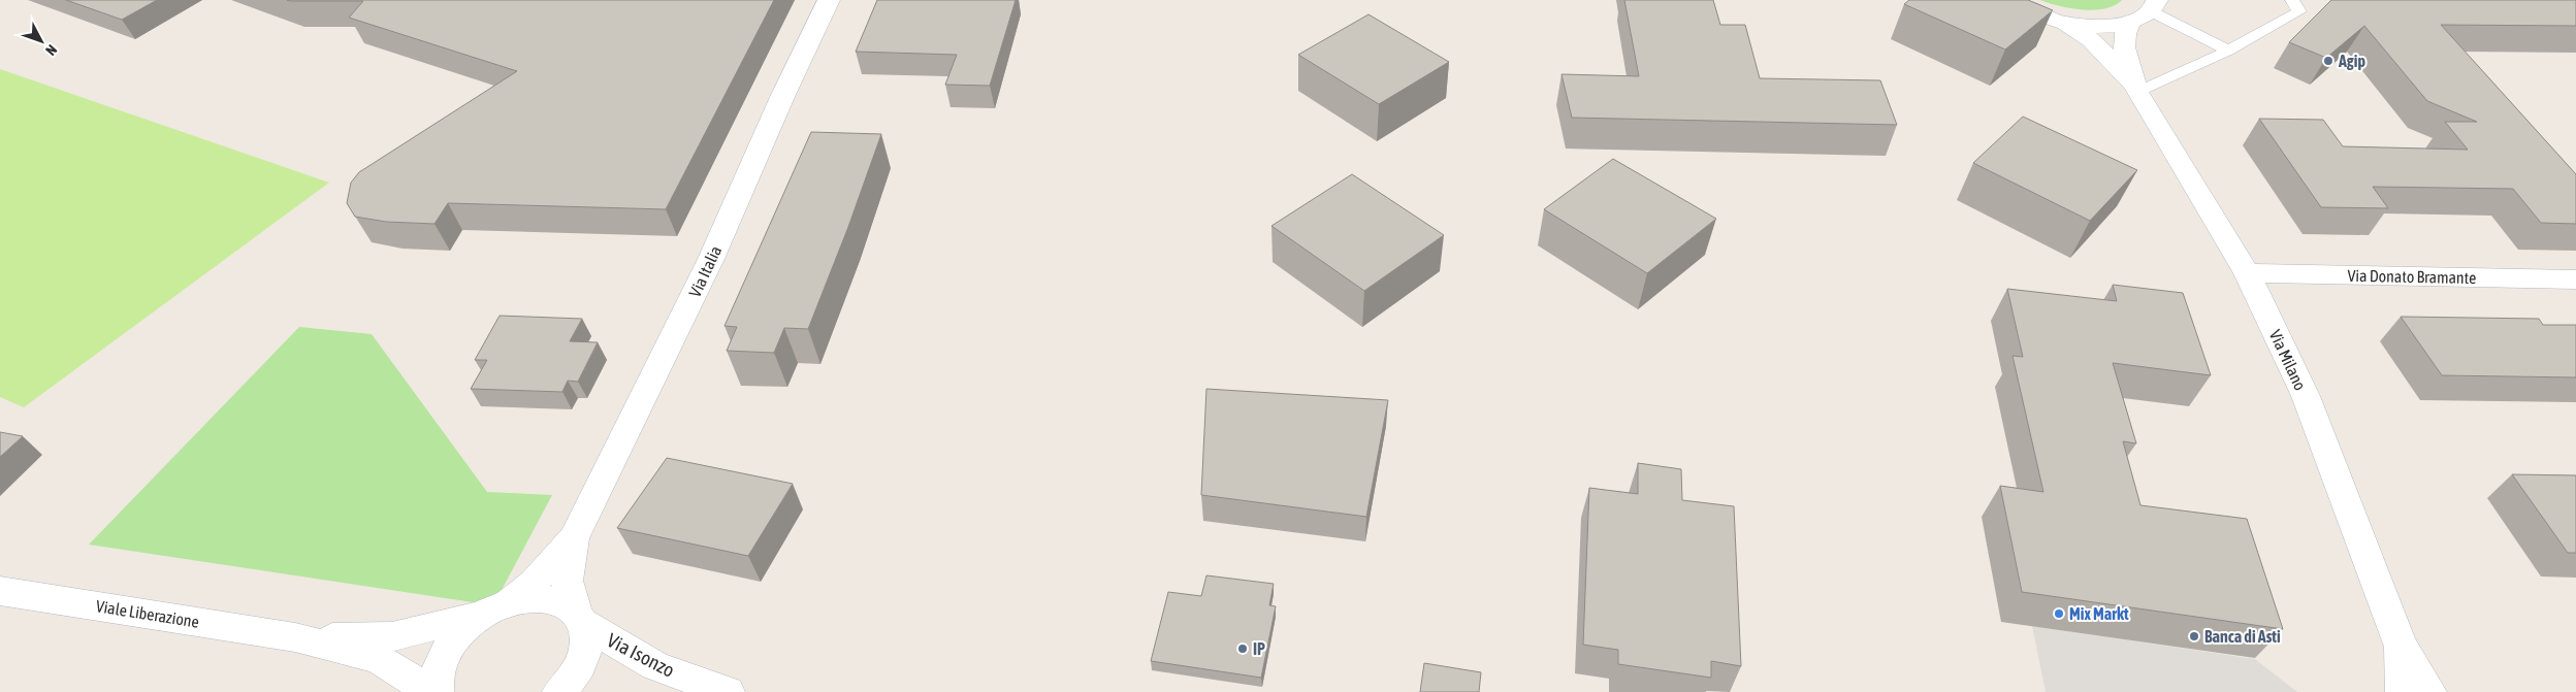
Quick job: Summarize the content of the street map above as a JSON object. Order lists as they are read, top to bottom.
{
  "streets": {
    "street": [
      "Via Italia",
      "Via Donato Bramante",
      "Via Milano",
      "Viale Liberazione",
      "Via Isonzo"
    ]
  },
  "crossings": [
    ["Via Italia", "Viale Liberazione"],
    ["Via Italia", "Via Isonzo"],
    ["Via Donato Bramante", "Via Milano"],
    ["Viale Liberazione", "Via Isonzo"]
  ],
  "places": [
    "Agip",
    "Mix Markt",
    "Banca di Asti",
    "IP"
  ],
  "north": "bottom right"
}
